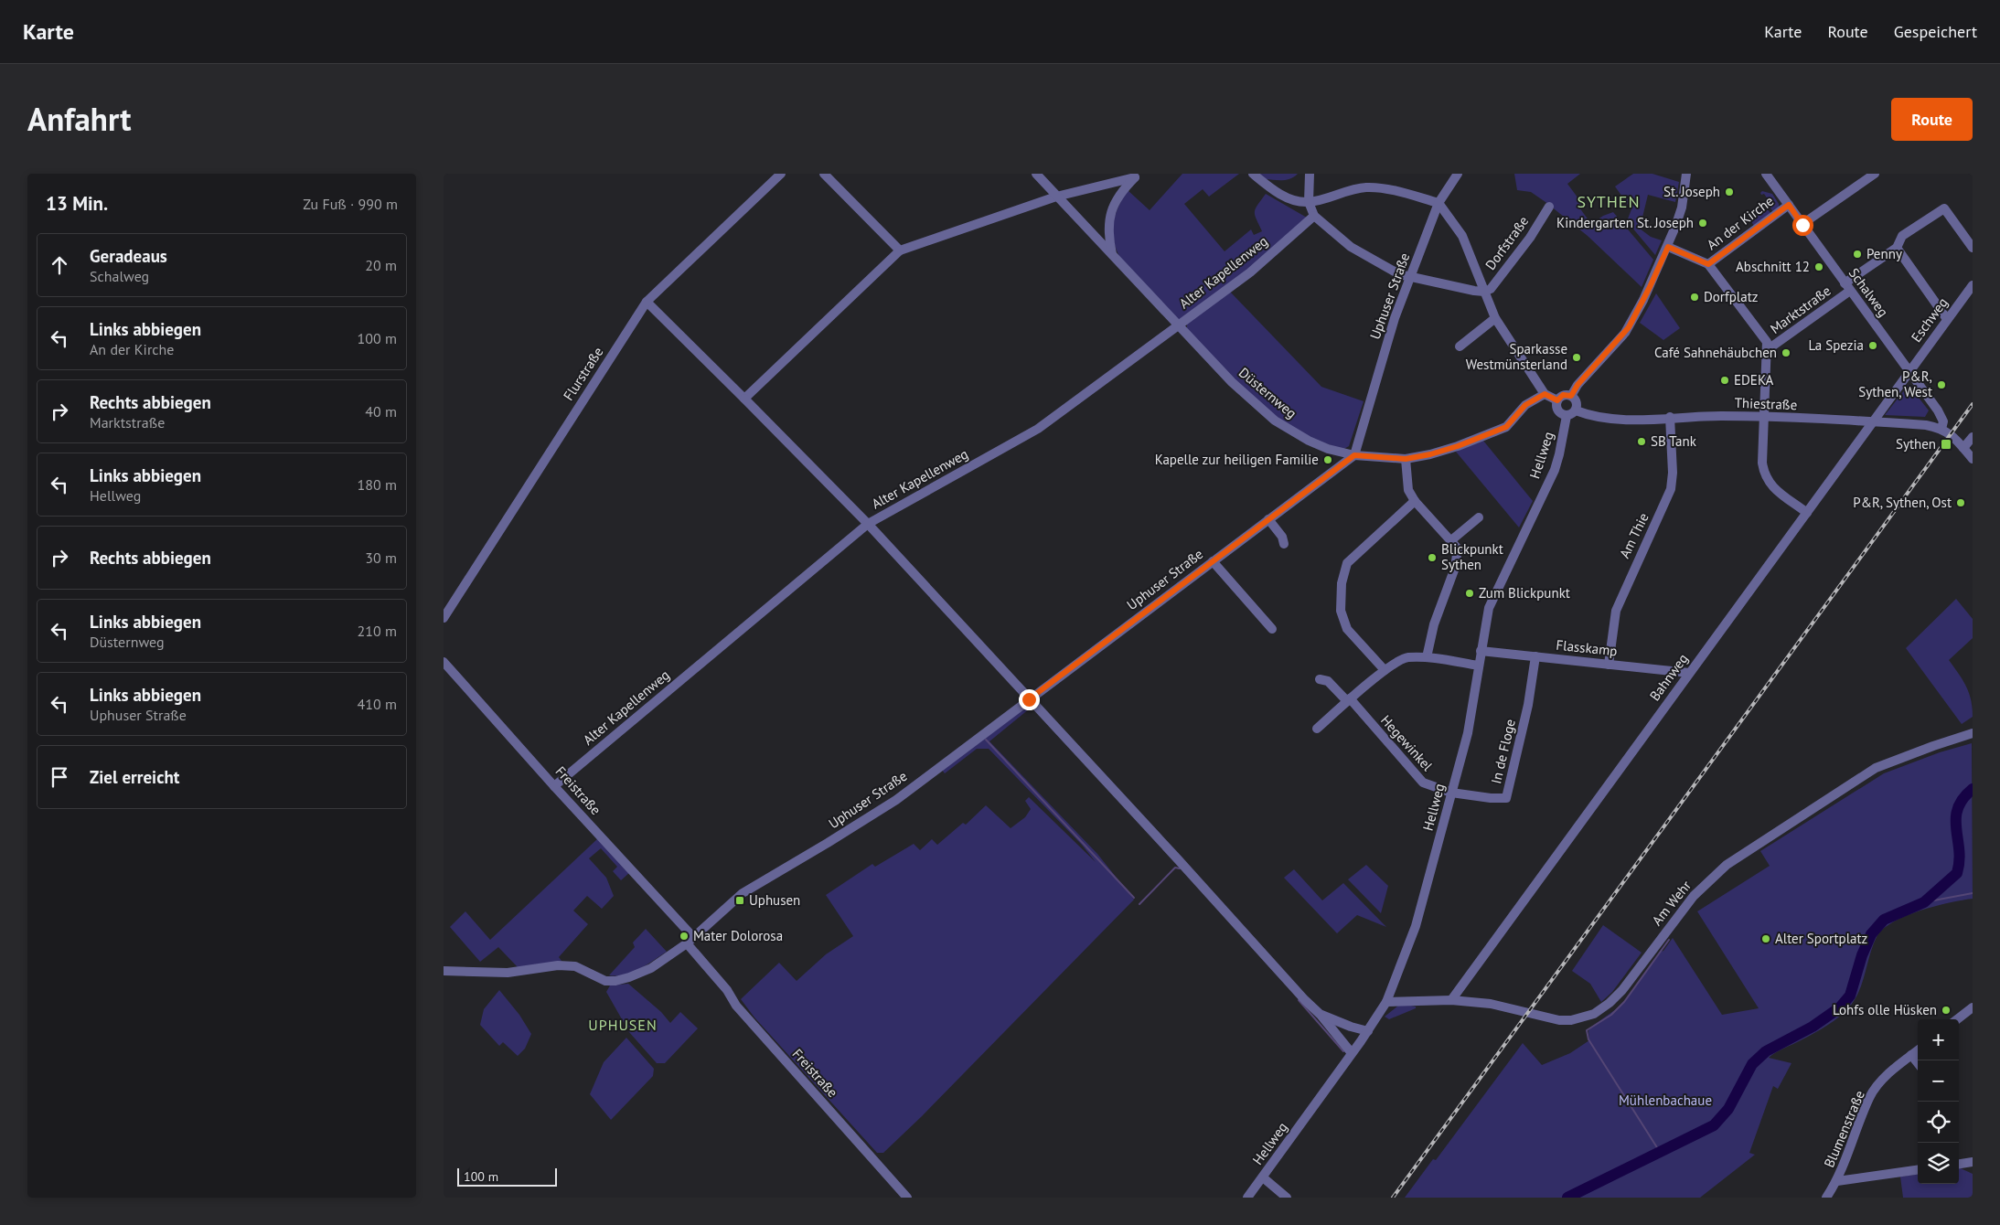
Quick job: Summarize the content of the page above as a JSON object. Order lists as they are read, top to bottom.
{
  "streets": {
    "street": [
      "An der Kirche",
      "Dorfstraße",
      "Alter Kapellenweg",
      "Schalweg",
      "Uphuser Straße",
      "Marktstraße",
      "Eschweg",
      "Flurstraße",
      "Düsternweg",
      "Thiestraße",
      "Hellweg",
      "Am Thie",
      "Flasskamp",
      "Bahnweg",
      "Hegewinkel",
      "In de Floge",
      "Freistraße",
      "Am Wehr",
      "Blumenstraße"
    ]
  },
  "crossings": [
    ["An der Kirche", "Schalweg"],
    ["An der Kirche", "Marktstraße"],
    ["Dorfstraße", "Uphuser Straße"],
    ["Dorfstraße", "Düsternweg"],
    ["Alter Kapellenweg", "Düsternweg"],
    ["Alter Kapellenweg", "Freistraße"],
    ["Schalweg", "Marktstraße"],
    ["Schalweg", "Eschweg"],
    ["Schalweg", "Thiestraße"],
    ["Schalweg", "Bahnweg"],
    ["Uphuser Straße", "Düsternweg"],
    ["Uphuser Straße", "Freistraße"],
    ["Marktstraße", "Thiestraße"],
    ["Marktstraße", "Bahnweg"],
    ["Eschweg", "Bahnweg"],
    ["Thiestraße", "Hellweg"],
    ["Thiestraße", "Am Thie"],
    ["Thiestraße", "Bahnweg"],
    ["Hellweg", "Flasskamp"],
    ["Hellweg", "Hegewinkel"],
    ["Hellweg", "In de Floge"],
    ["Hellweg", "Am Wehr"],
    ["Am Thie", "Flasskamp"],
    ["Flasskamp", "Bahnweg"],
    ["Flasskamp", "In de Floge"],
    ["Bahnweg", "Am Wehr"],
    ["Hegewinkel", "In de Floge"]
  ],
  "districts": ["SYTHEN", "UPHUSEN"],
  "parks": ["Mühlenbachaue"],
  "places": {
    "other": [
      "St. Joseph",
      "Kindergarten St. Joseph",
      "Penny",
      "Abschnitt 12",
      "Dorfplatz",
      "La Spezia",
      "Café Sahnehäubchen",
      "Sparkasse Westmünsterland",
      "EDEKA",
      "P&R, Sythen, West",
      "SB Tank",
      "Kapelle zur heiligen Familie",
      "P&R, Sythen, Ost",
      "Blickpunkt Sythen",
      "Zum Blickpunkt",
      "Mater Dolorosa",
      "Alter Sportplatz",
      "Lohfs olle Hüsken"
    ],
    "transit": ["Sythen", "Uphusen"]
  },
  "scale_bar": "100 m",
  "page": {
    "header": "Karte",
    "nav": ["Karte", "Route", "Gespeichert"],
    "title": "Anfahrt",
    "buttons": "Route",
    "heading": ["13 Min.", "Zu Fuß · 990 m"],
    "list": [
      ["Geradeaus", "Schalweg", "20 m"],
      ["Links abbiegen", "An der Kirche", "100 m"],
      ["Rechts abbiegen", "Marktstraße", "40 m"],
      ["Links abbiegen", "Hellweg", "180 m"],
      ["Rechts abbiegen", "30 m"],
      ["Links abbiegen", "Düsternweg", "210 m"],
      ["Links abbiegen", "Uphuser Straße", "410 m"],
      "Ziel erreicht"
    ],
    "map_buttons": ["+", "−"],
    "scale": "100 m"
  }
}
